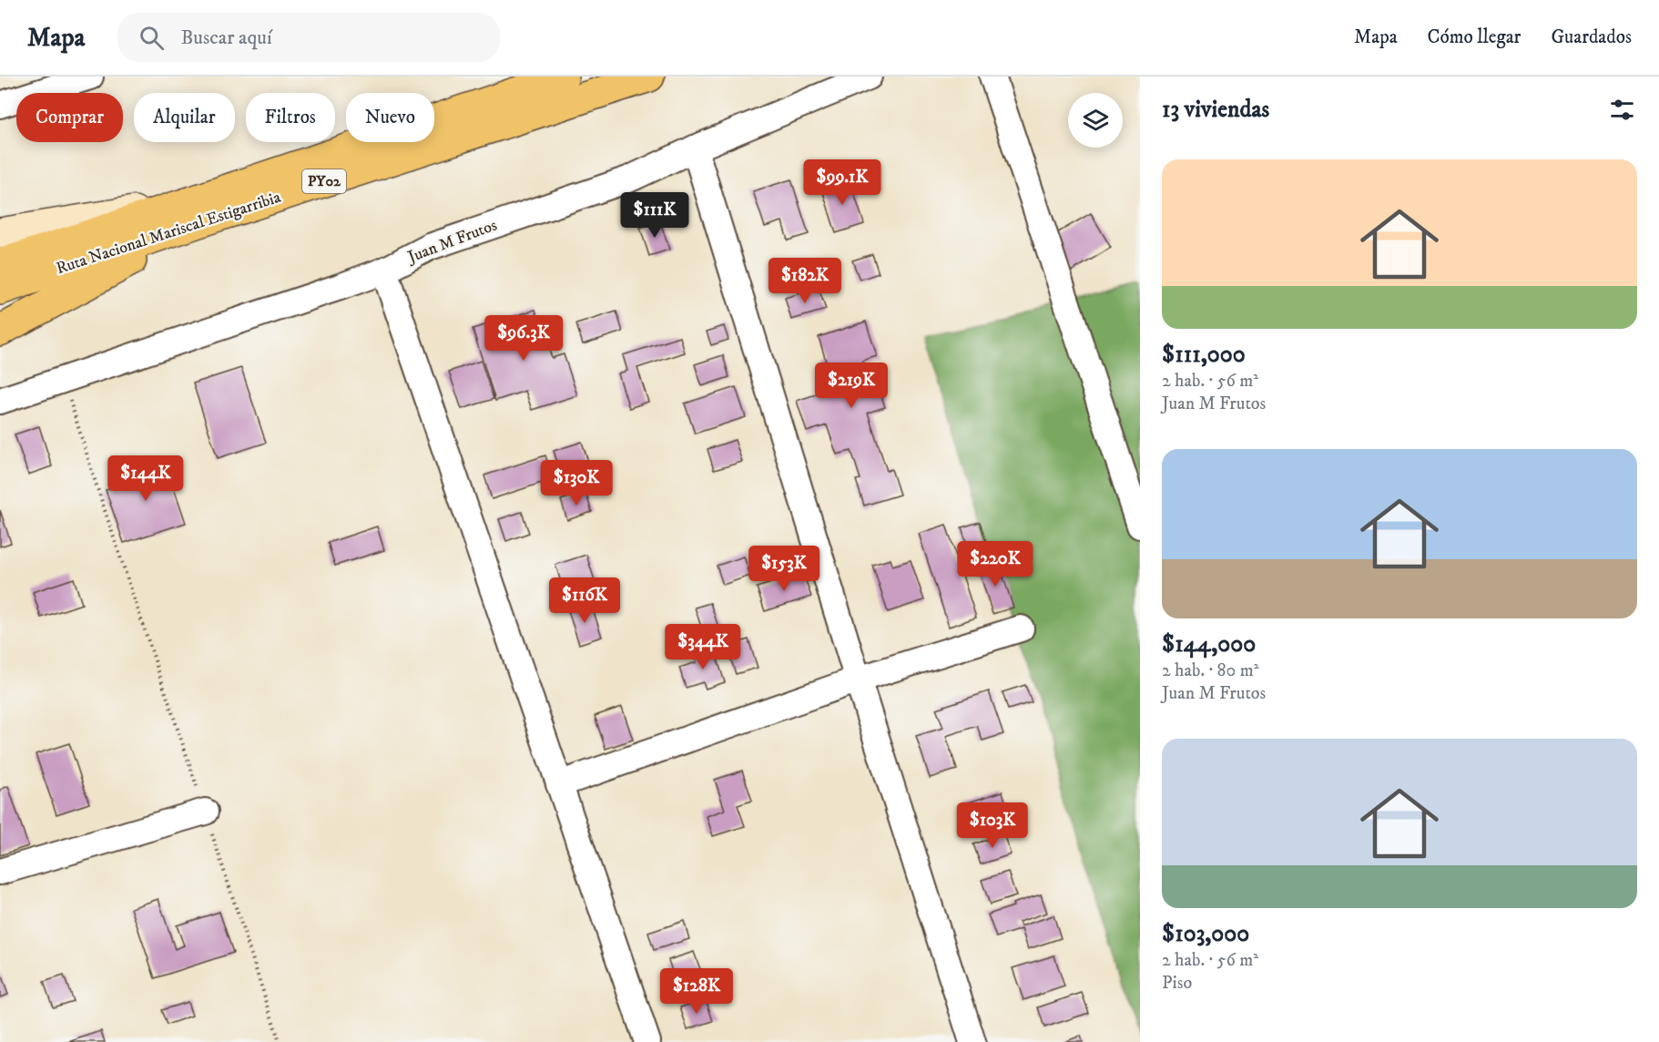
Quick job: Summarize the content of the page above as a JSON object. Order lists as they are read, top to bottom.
{
  "streets": {
    "highway": ["PY02", "Ruta Nacional Mariscal Estigarribia"],
    "street": ["Juan M Frutos"]
  },
  "page": {
    "header": "Mapa",
    "search": "Buscar aquí",
    "nav": ["Mapa", "Cómo llegar", "Guardados"],
    "heading": "13 viviendas",
    "chip": [
      "Comprar",
      "Alquilar",
      "Filtros",
      "Nuevo"
    ],
    "list": [
      {
        "name": "$111,000",
        "note": "2 hab. · 56 m² · Juan M Frutos"
      },
      {
        "name": "$144,000",
        "note": "2 hab. · 80 m² · Juan M Frutos"
      },
      {
        "name": "$103,000",
        "note": "2 hab. · 56 m² · Piso"
      }
    ],
    "price": [
      "$99.1K",
      "$111K",
      "$182K",
      "$96.3K",
      "$219K",
      "$144K",
      "$130K",
      "$220K",
      "$153K",
      "$116K",
      "$344K",
      "$103K",
      "$128K"
    ]
  }
}
